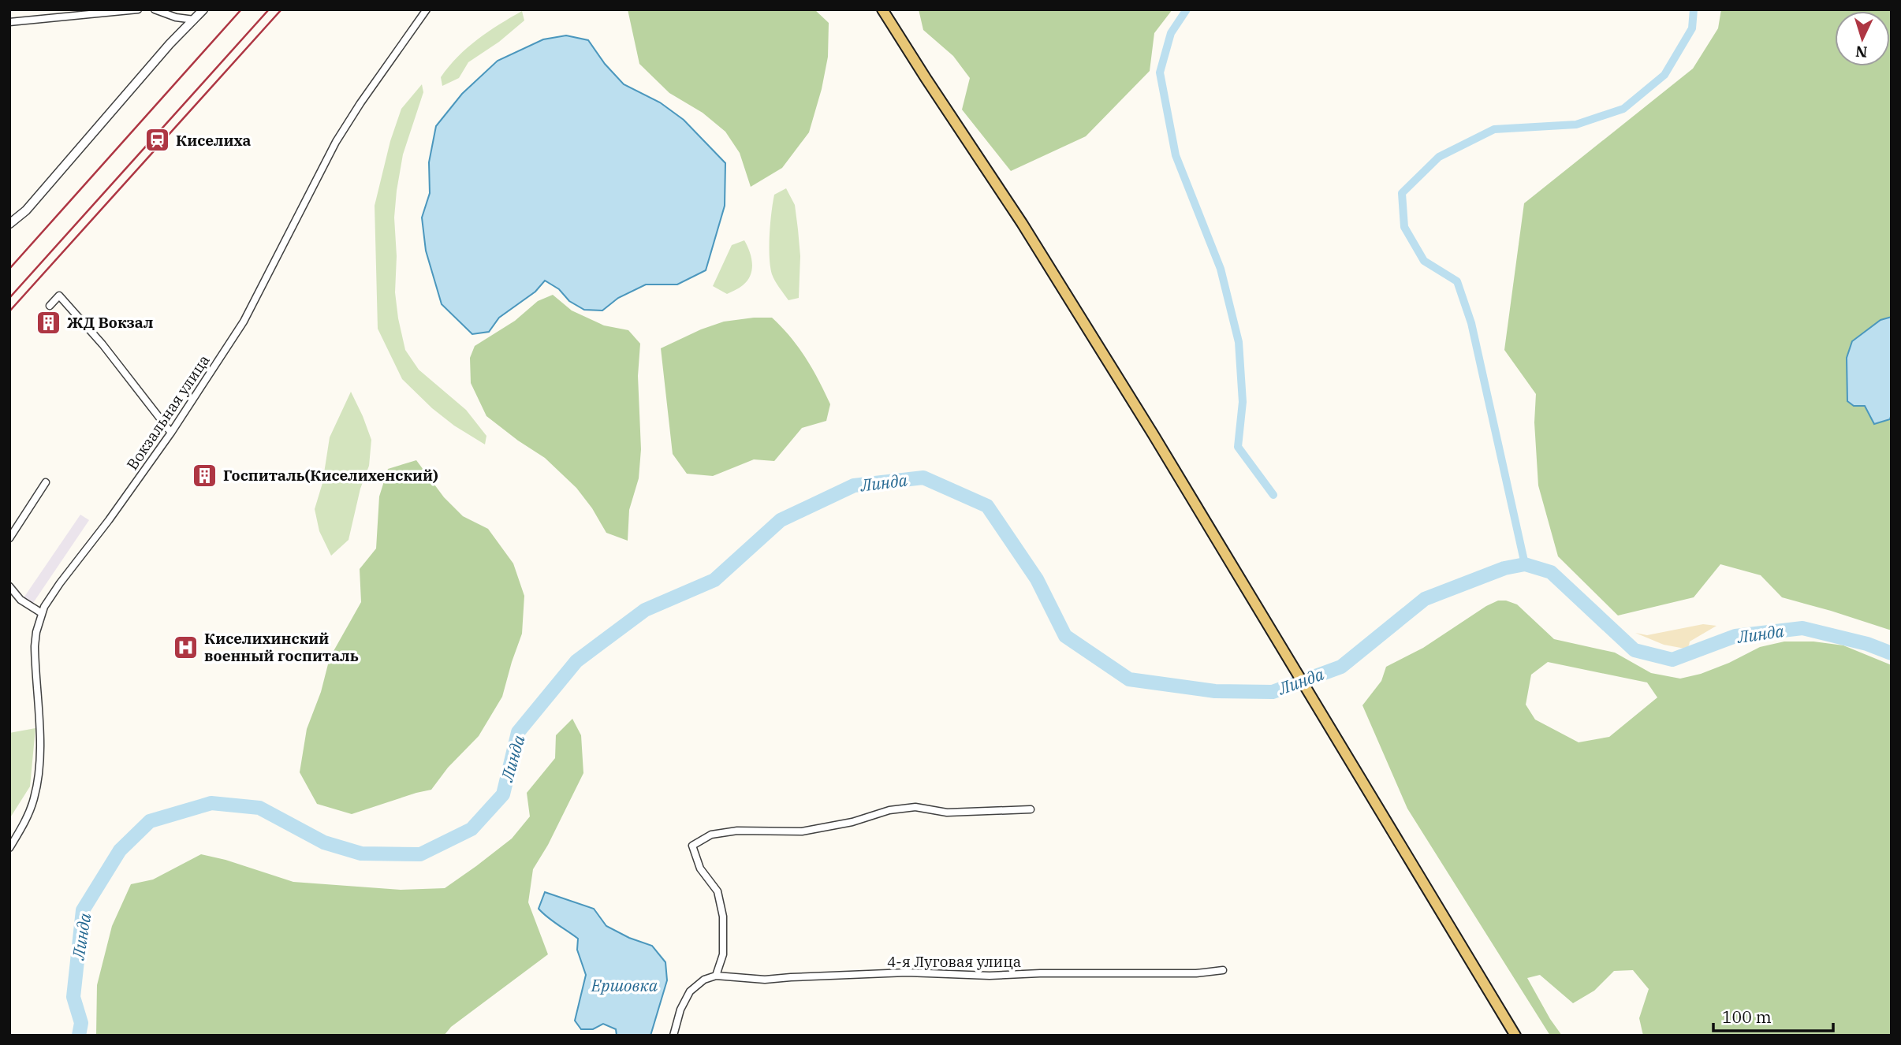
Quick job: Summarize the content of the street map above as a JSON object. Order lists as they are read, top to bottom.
{
  "streets": {
    "street": ["Вокзальная улица", "4-я Луговая улица"]
  },
  "water": ["Линда", "Ершовка"],
  "places": {
    "station": ["Киселиха"],
    "building": ["ЖД Вокзал", "Госпиталь(Киселихенский)"],
    "hospital": ["Киселихинский военный госпиталь"]
  },
  "scale_bar": "100 m",
  "north": "bottom"
}
